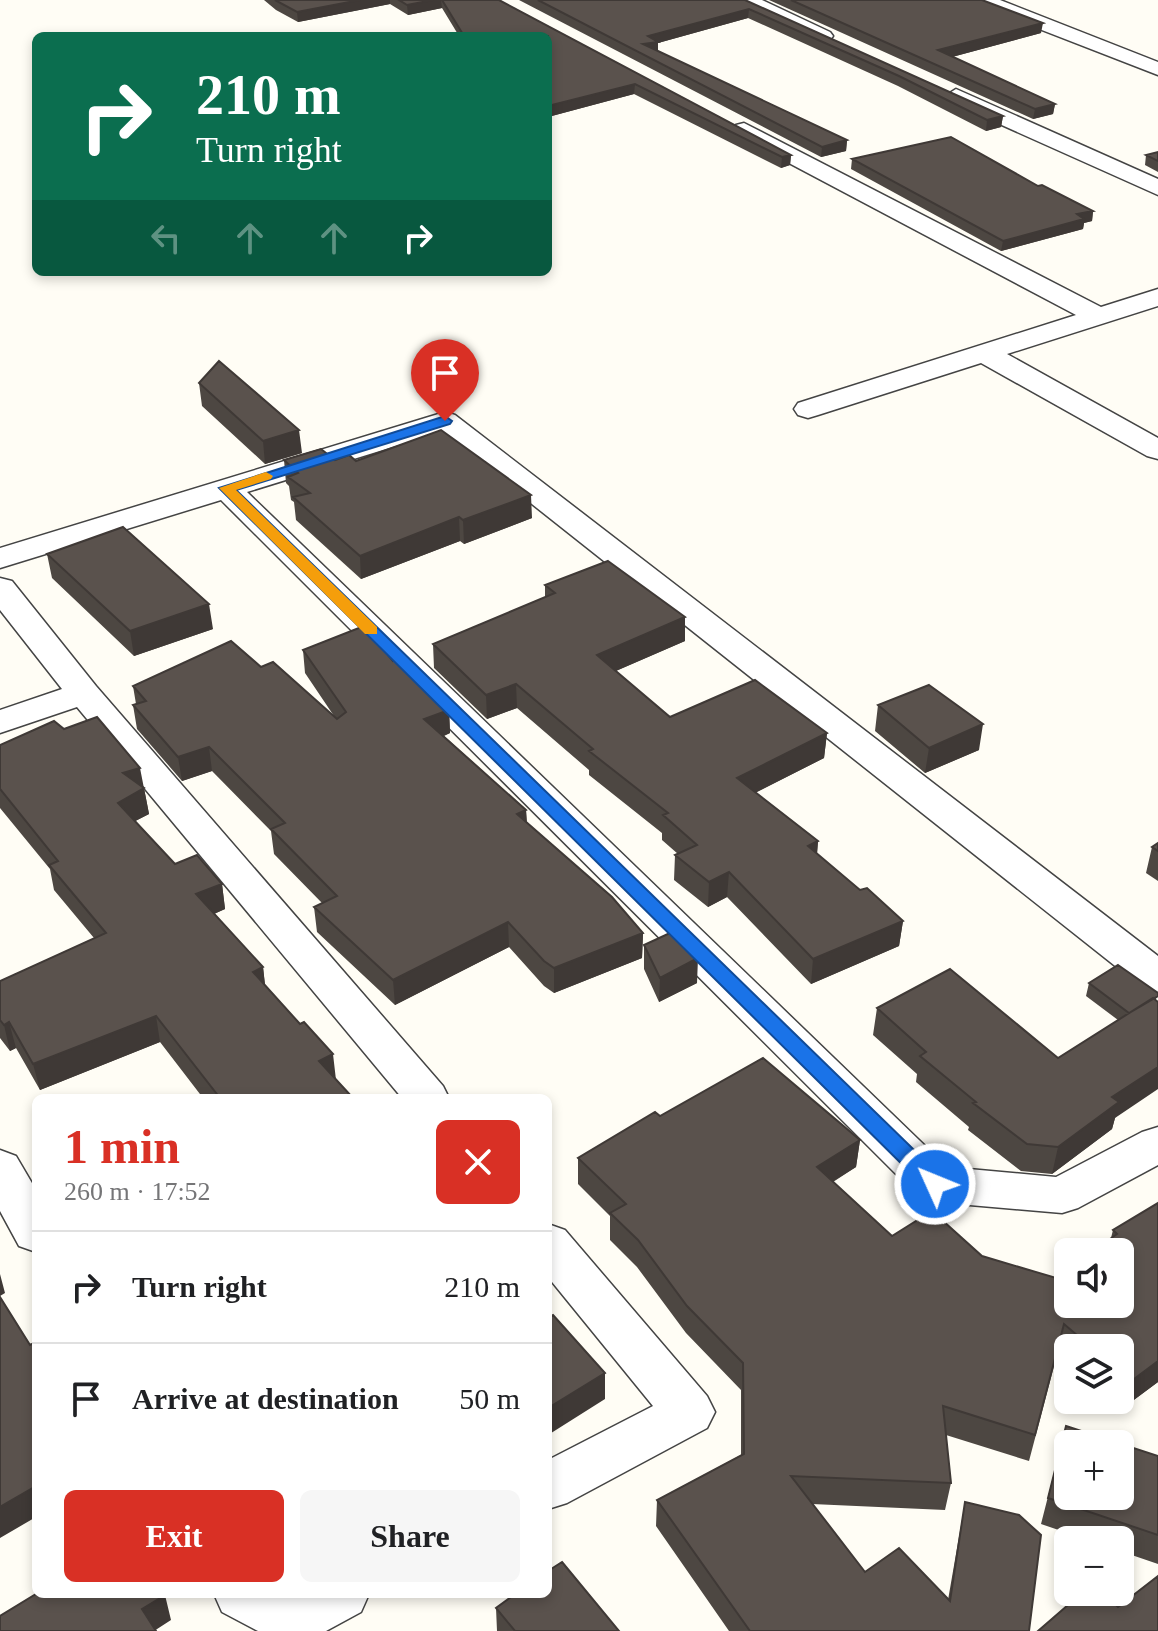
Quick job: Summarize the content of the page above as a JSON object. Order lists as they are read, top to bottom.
{
  "page": {
    "turn": ["210 m", "Turn right"],
    "heading": ["1 min", "260 m · 17:52"],
    "list": [
      {
        "name": "Turn right",
        "value": "210 m"
      },
      {
        "name": "Arrive at destination",
        "value": "50 m"
      }
    ],
    "map_buttons": ["+", "−"],
    "buttons": ["Exit", "Share"]
  }
}
